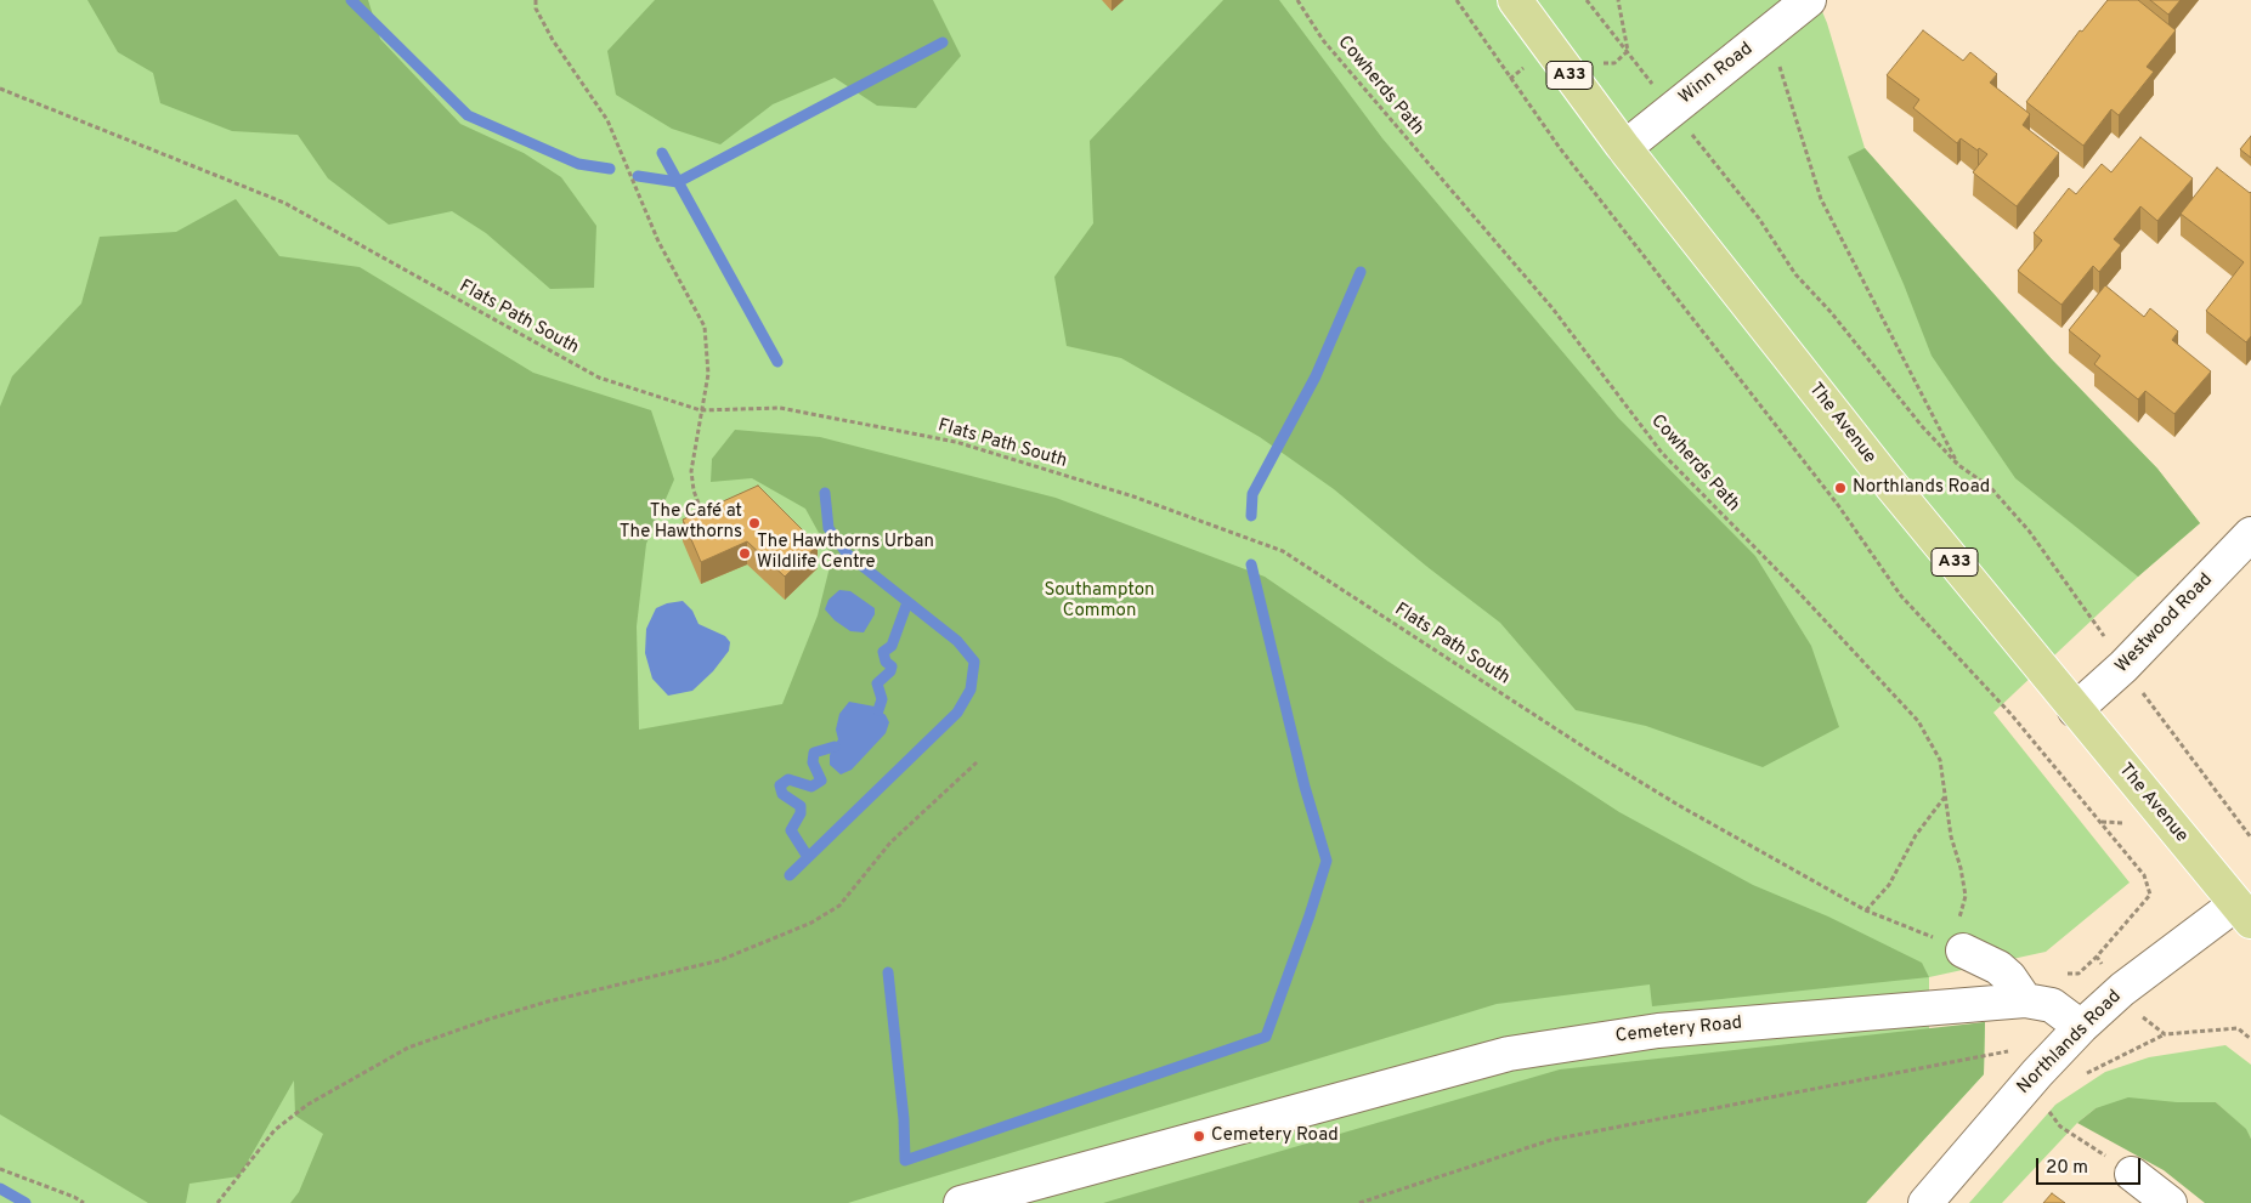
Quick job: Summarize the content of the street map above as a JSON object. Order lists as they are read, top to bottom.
{
  "streets": {
    "main road": ["A33", "The Avenue"],
    "street": [
      "Winn Road",
      "Westwood Road",
      "Cemetery Road",
      "Northlands Road"
    ],
    "path": ["Cowherds Path", "Flats Path South"]
  },
  "crossings": [
    ["Winn Road", "The Avenue"],
    ["Cowherds Path", "Flats Path South"],
    ["The Avenue", "Westwood Road"],
    ["The Avenue", "Northlands Road"],
    ["Cemetery Road", "Northlands Road"]
  ],
  "parks": ["Southampton Common"],
  "places": [
    "Northlands Road",
    "The Café at The Hawthorns",
    "The Hawthorns Urban Wildlife Centre",
    "Cemetery Road"
  ],
  "scale_bar": "20 m"
}
